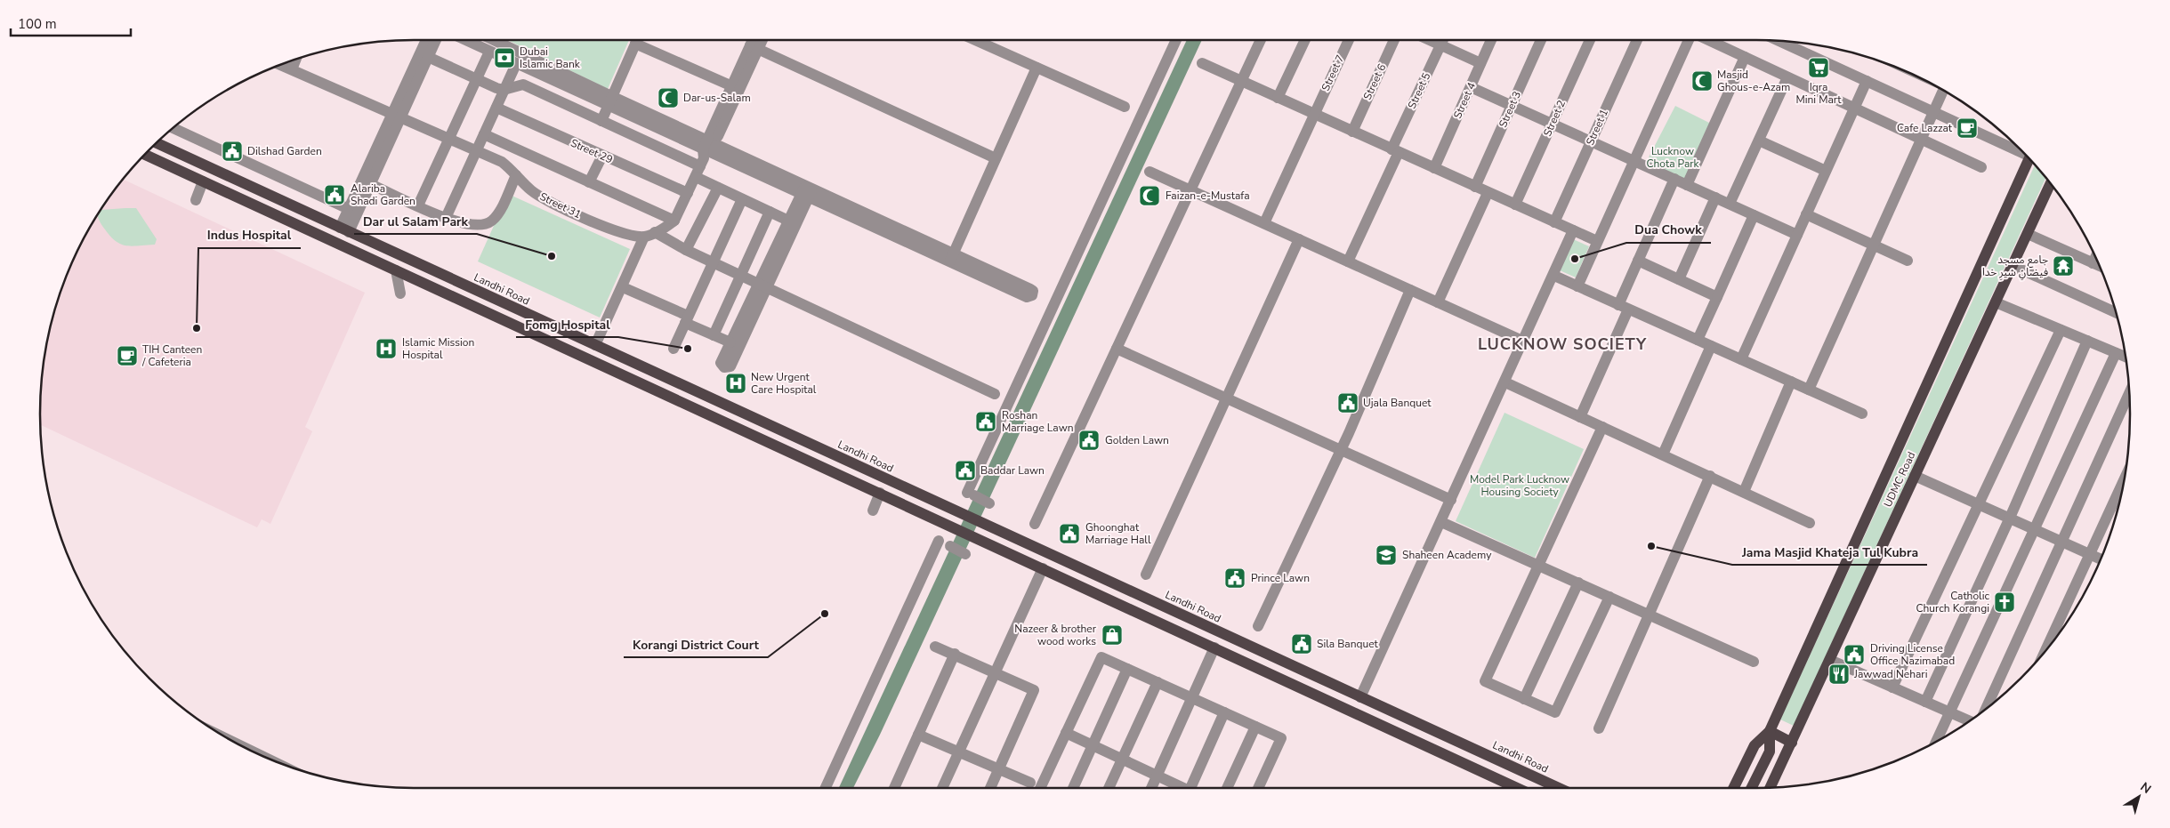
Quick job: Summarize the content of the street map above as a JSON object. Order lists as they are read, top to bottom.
{
  "streets": {
    "main road": ["Landhi Road", "UDMC Road"],
    "street": [
      "Street 7",
      "Street 6",
      "Street 5",
      "Street 4",
      "Street 3",
      "Street 2",
      "Street 1",
      "Street 29",
      "Street 31"
    ]
  },
  "districts": ["LUCKNOW SOCIETY"],
  "parks": ["Lucknow Chota Park", "Model Park Lucknow Housing Society"],
  "places": {
    "bank": ["Dubai Islamic Bank"],
    "supermarket": ["Iqra Mini Mart"],
    "mosque": ["Masjid Ghous-e-Azam", "Dar-us-Salam", "Faizan-e-Mustafa"],
    "cafe": ["Cafe Lazzat", "TIH Canteen / Cafeteria"],
    "public building": [
      "Dilshad Garden",
      "Alariba Shadi Garden",
      "Ujala Banquet",
      "Roshan Marriage Lawn",
      "Golden Lawn",
      "Baddar Lawn",
      "Ghoonghat Marriage Hall",
      "Prince Lawn",
      "Sila Banquet",
      "Driving License Office Nazimabad"
    ],
    "other": [
      "Dar ul Salam Park",
      "Dua Chowk",
      "Indus Hospital",
      "Fomg Hospital",
      "Jama Masjid Khateja Tul Kubra",
      "Korangi District Court"
    ],
    "temple": ["جامع مسجد فیضانِ شیرِ خدا"],
    "hospital": ["Islamic Mission Hospital", "New Urgent Care Hospital"],
    "school or university": ["Shaheen Academy"],
    "church": ["Catholic Church Korangi"],
    "shop": ["Nazeer & brother wood works"],
    "restaurant": ["Jawwad Nehari"]
  },
  "scale_bar": "100 m",
  "north": "top right"
}
